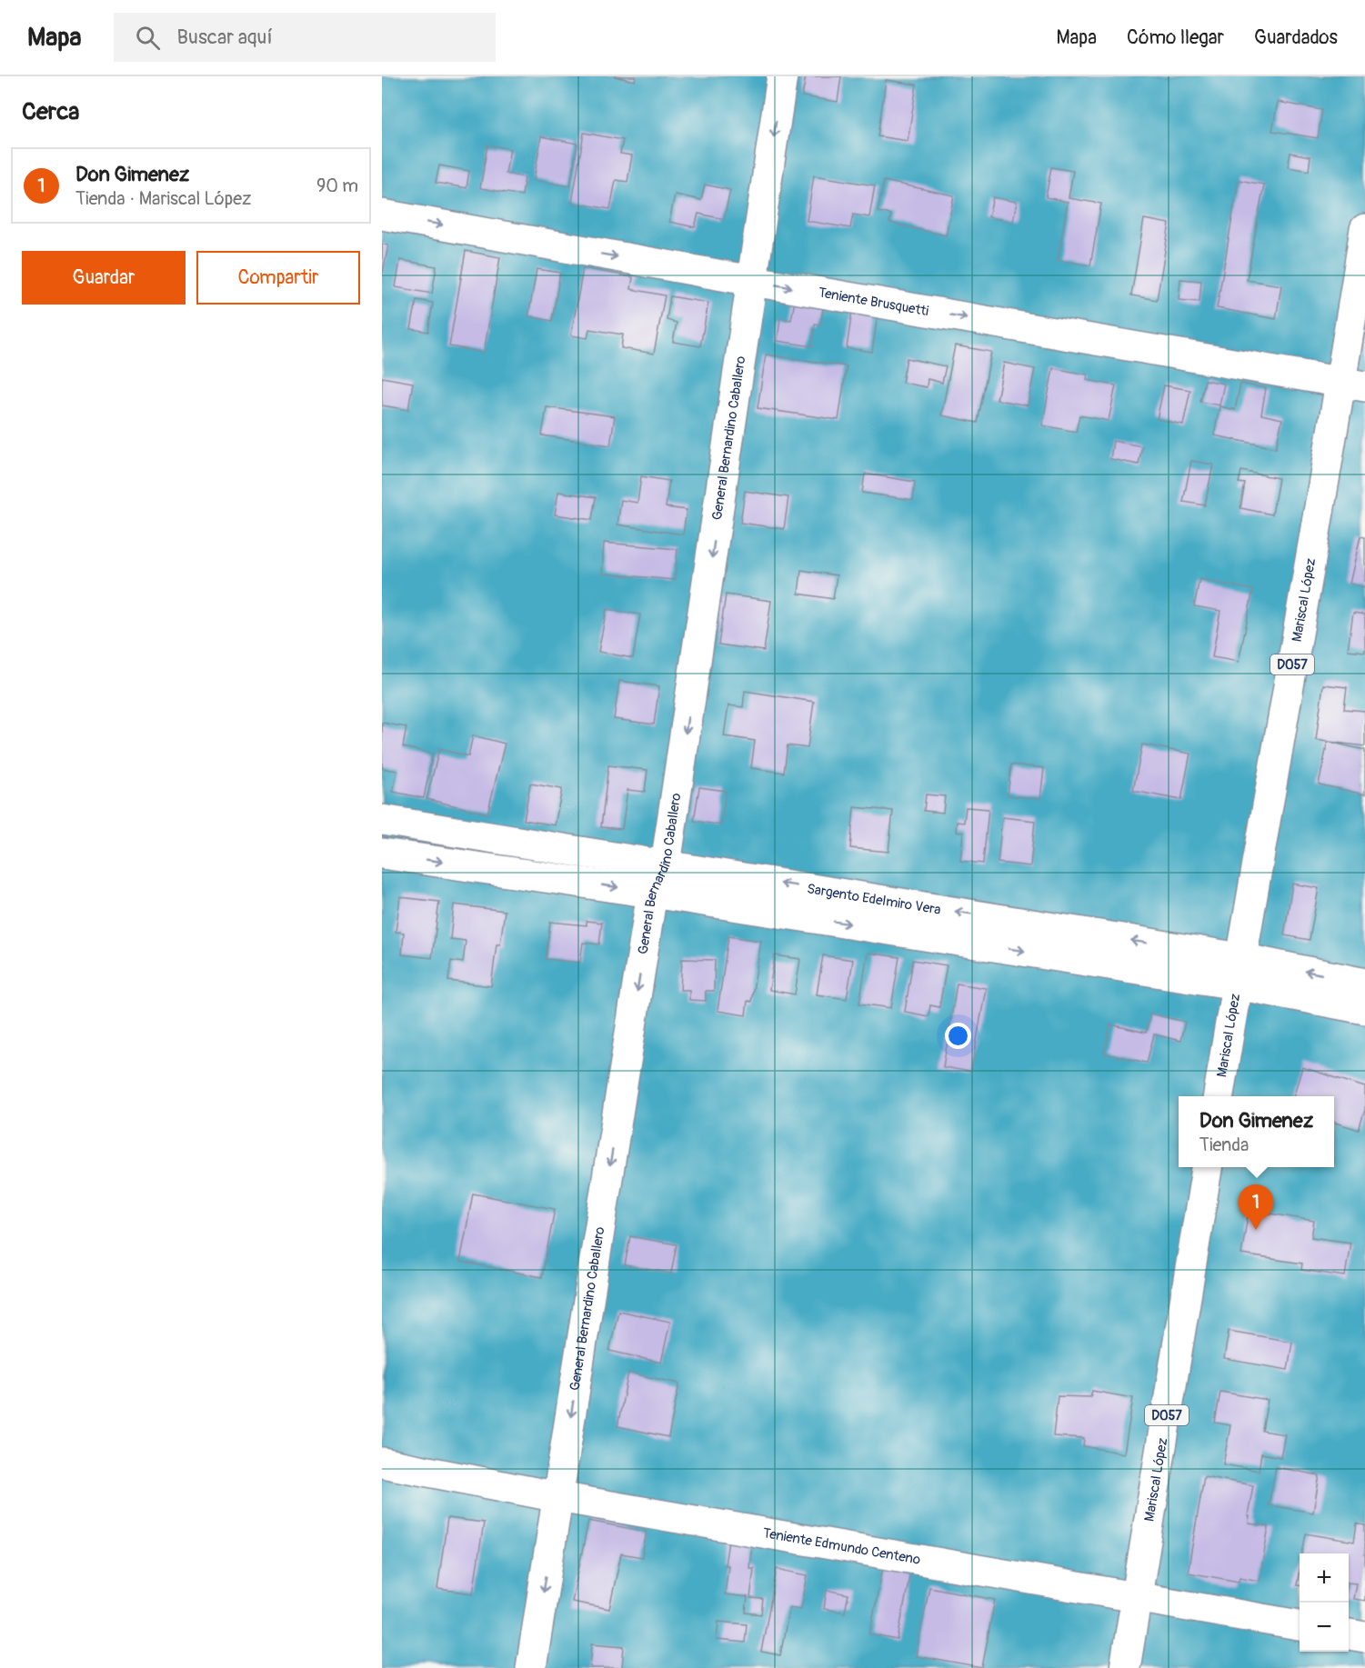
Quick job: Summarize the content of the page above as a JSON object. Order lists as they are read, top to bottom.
{
  "streets": {
    "street": [
      "Teniente Brusquetti",
      "General Bernardino Caballero",
      "Mariscal López",
      "D057",
      "Sargento Edelmiro Vera",
      "Teniente Edmundo Centeno"
    ]
  },
  "crossings": [
    ["Teniente Brusquetti", "General Bernardino Caballero"],
    ["Teniente Brusquetti", "Mariscal López"],
    ["General Bernardino Caballero", "Sargento Edelmiro Vera"],
    ["General Bernardino Caballero", "Teniente Edmundo Centeno"],
    ["Mariscal López", "Sargento Edelmiro Vera"],
    ["Mariscal López", "Teniente Edmundo Centeno"]
  ],
  "one_way": ["Teniente Brusquetti", "General Bernardino Caballero"],
  "page": {
    "header": "Mapa",
    "search": "Buscar aquí",
    "nav": ["Mapa", "Cómo llegar", "Guardados"],
    "heading": "Cerca",
    "list": [
      {
        "mark": "1",
        "name": "Don Gimenez",
        "note": "Tienda · Mariscal López",
        "value": "90 m"
      }
    ],
    "buttons": ["Guardar", "Compartir"],
    "popup": ["Don Gimenez", "Tienda"],
    "pins": "1",
    "map_buttons": ["+", "−"]
  }
}
